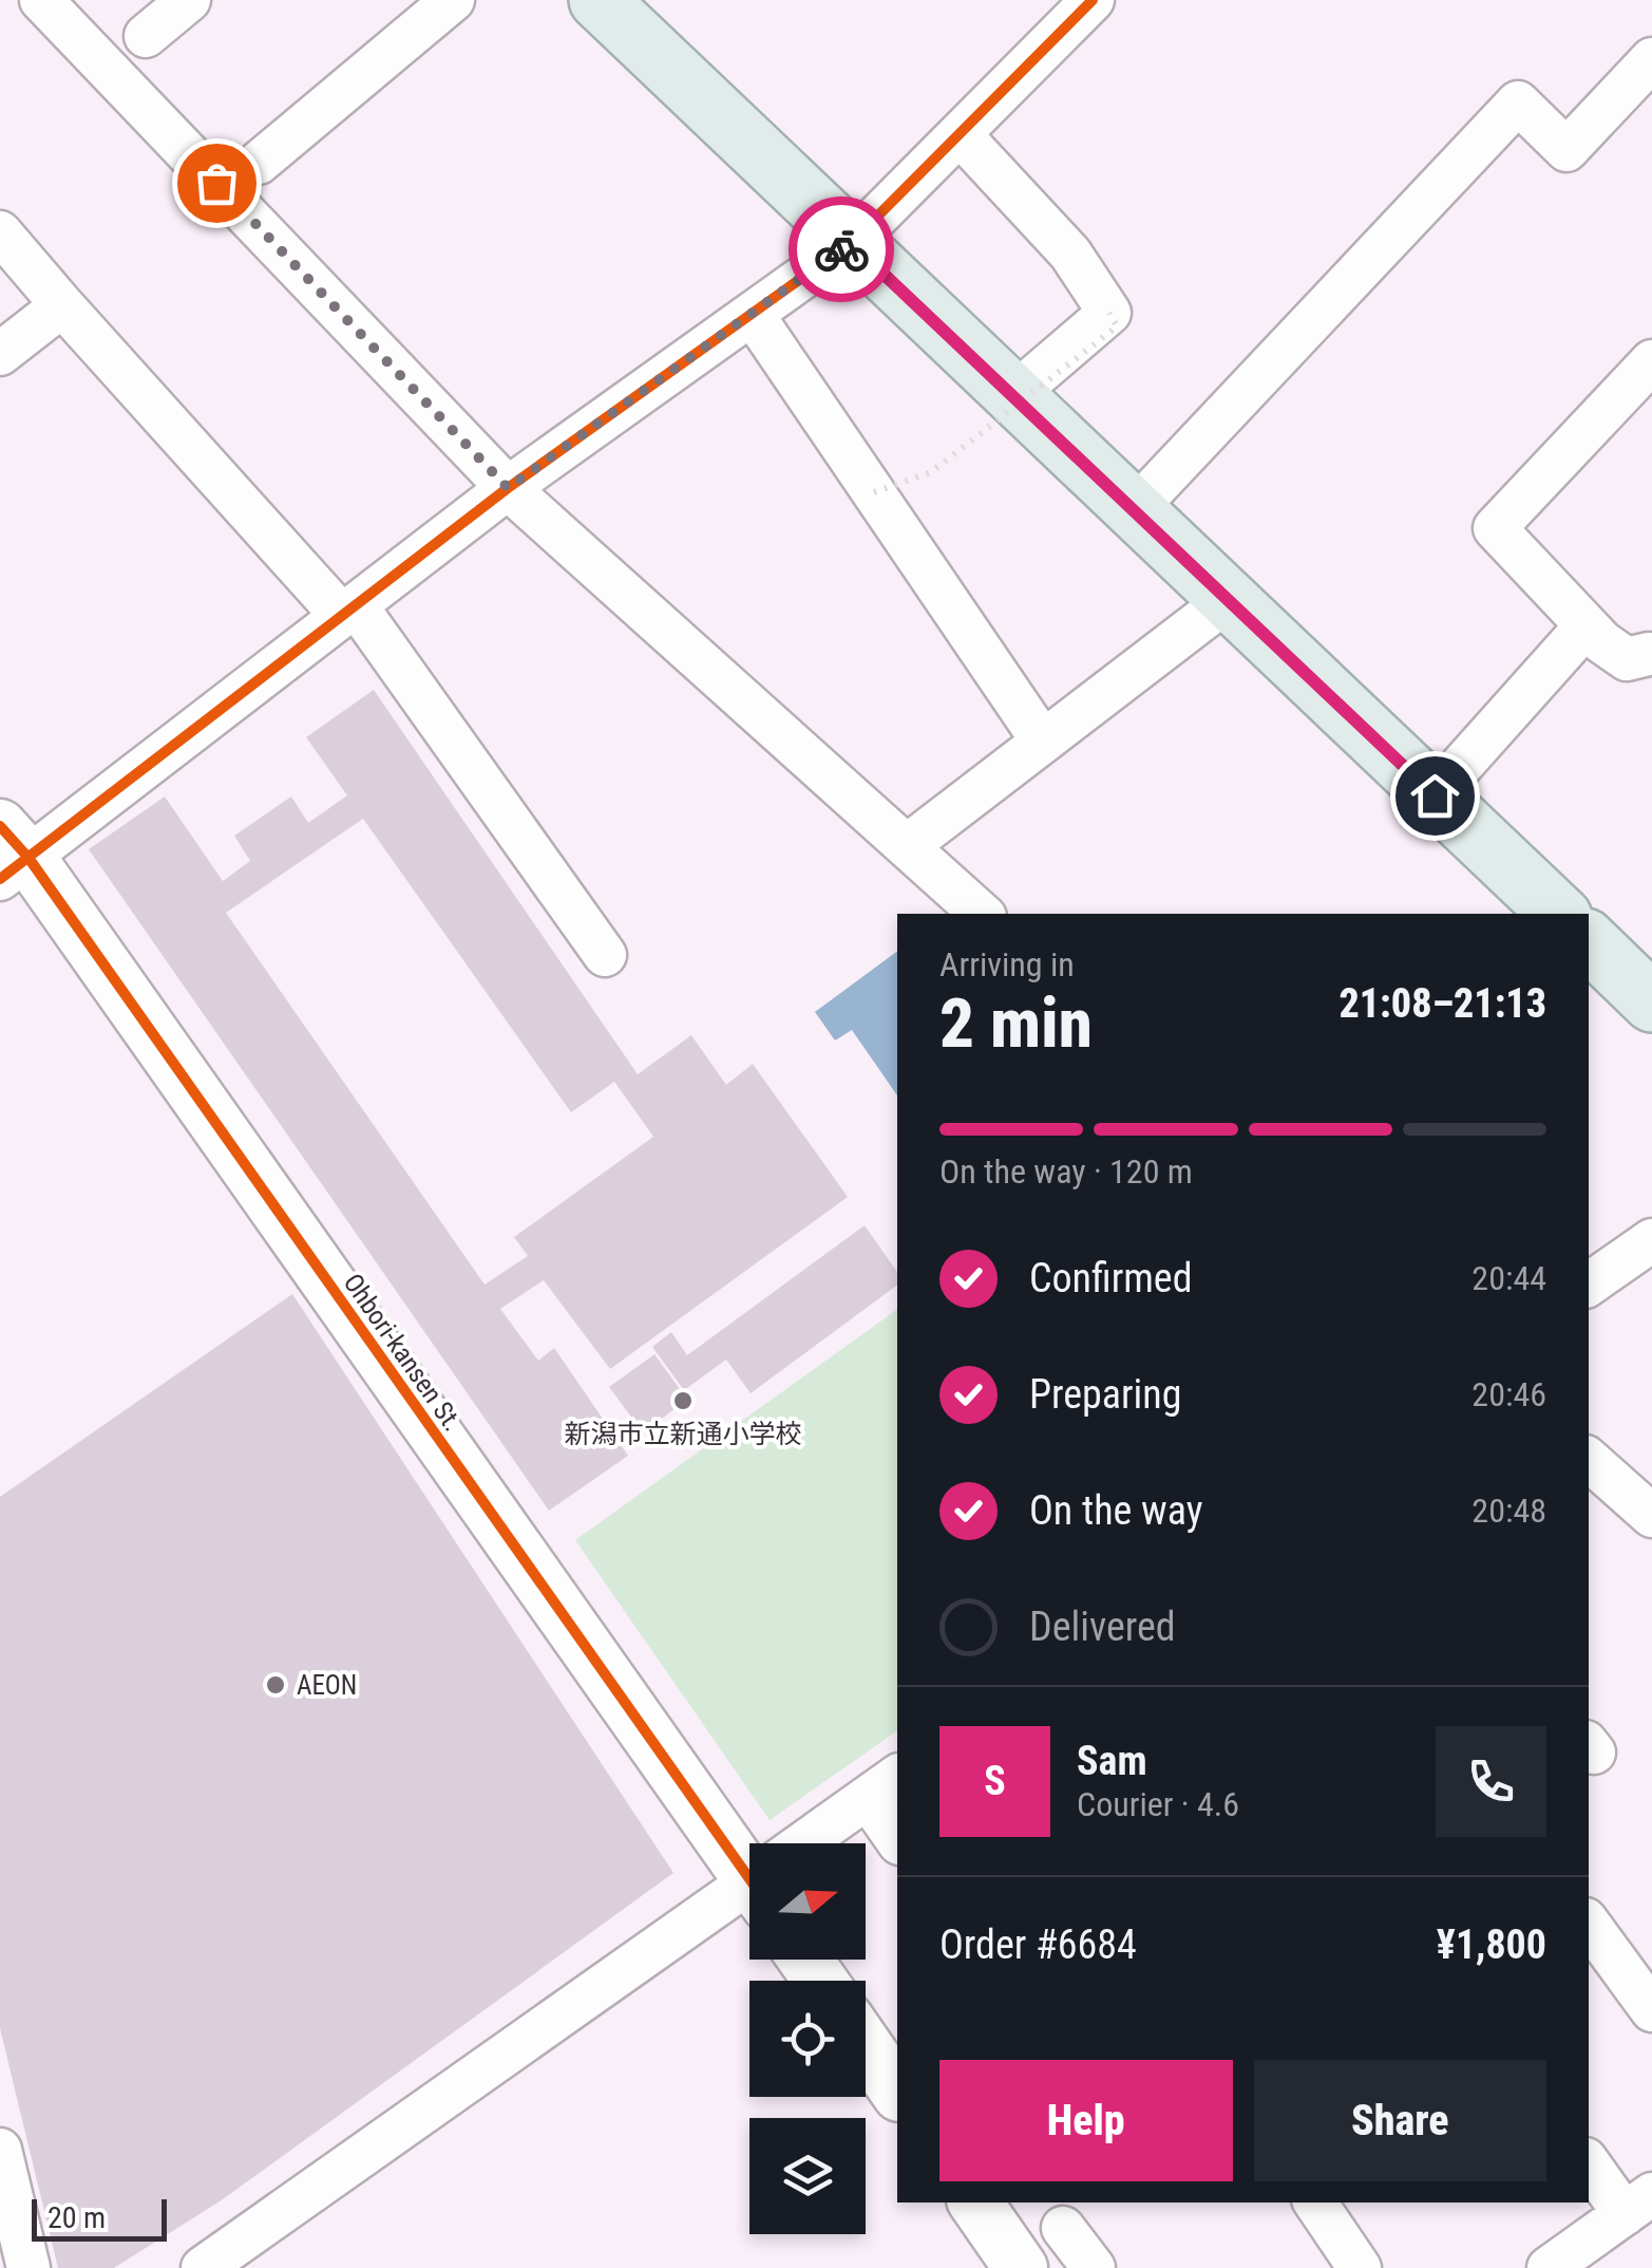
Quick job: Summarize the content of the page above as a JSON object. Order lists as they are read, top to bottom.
{
  "streets": {
    "street": ["Ohbori-kansen St."]
  },
  "places": ["新潟市立新通小学校", "AEON"],
  "scale_bar": "20 m",
  "north": "right",
  "page": {
    "heading": ["2 min", "Arriving in", "21:08–21:13"],
    "panel": [
      "Sam",
      "Courier · 4.6",
      "Order #6684",
      "¥1,800"
    ],
    "bar": "On the way · 120 m",
    "list": [
      ["Confirmed", "20:44"],
      ["Preparing", "20:46"],
      ["On the way", "20:48"],
      "Delivered"
    ],
    "round": "S",
    "buttons": ["Help", "Share"],
    "scale": "20 m"
  }
}
